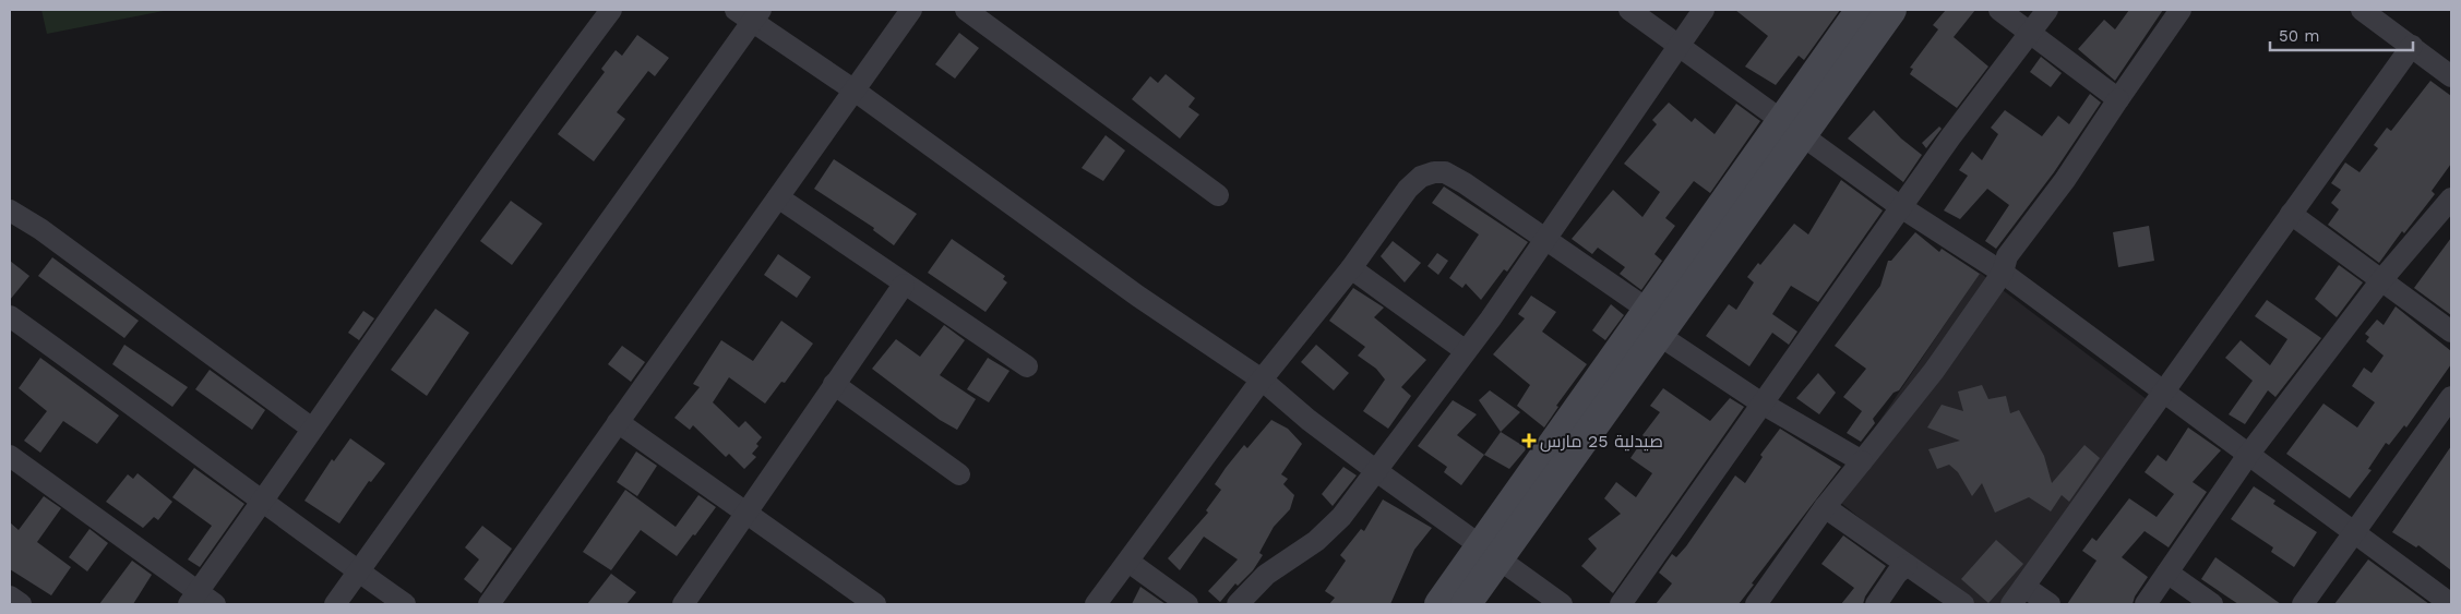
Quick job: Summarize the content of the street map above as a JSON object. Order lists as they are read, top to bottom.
{
  "places": {
    "health": ["صيدلية 25 مارس"]
  },
  "scale_bar": "50 m"
}
